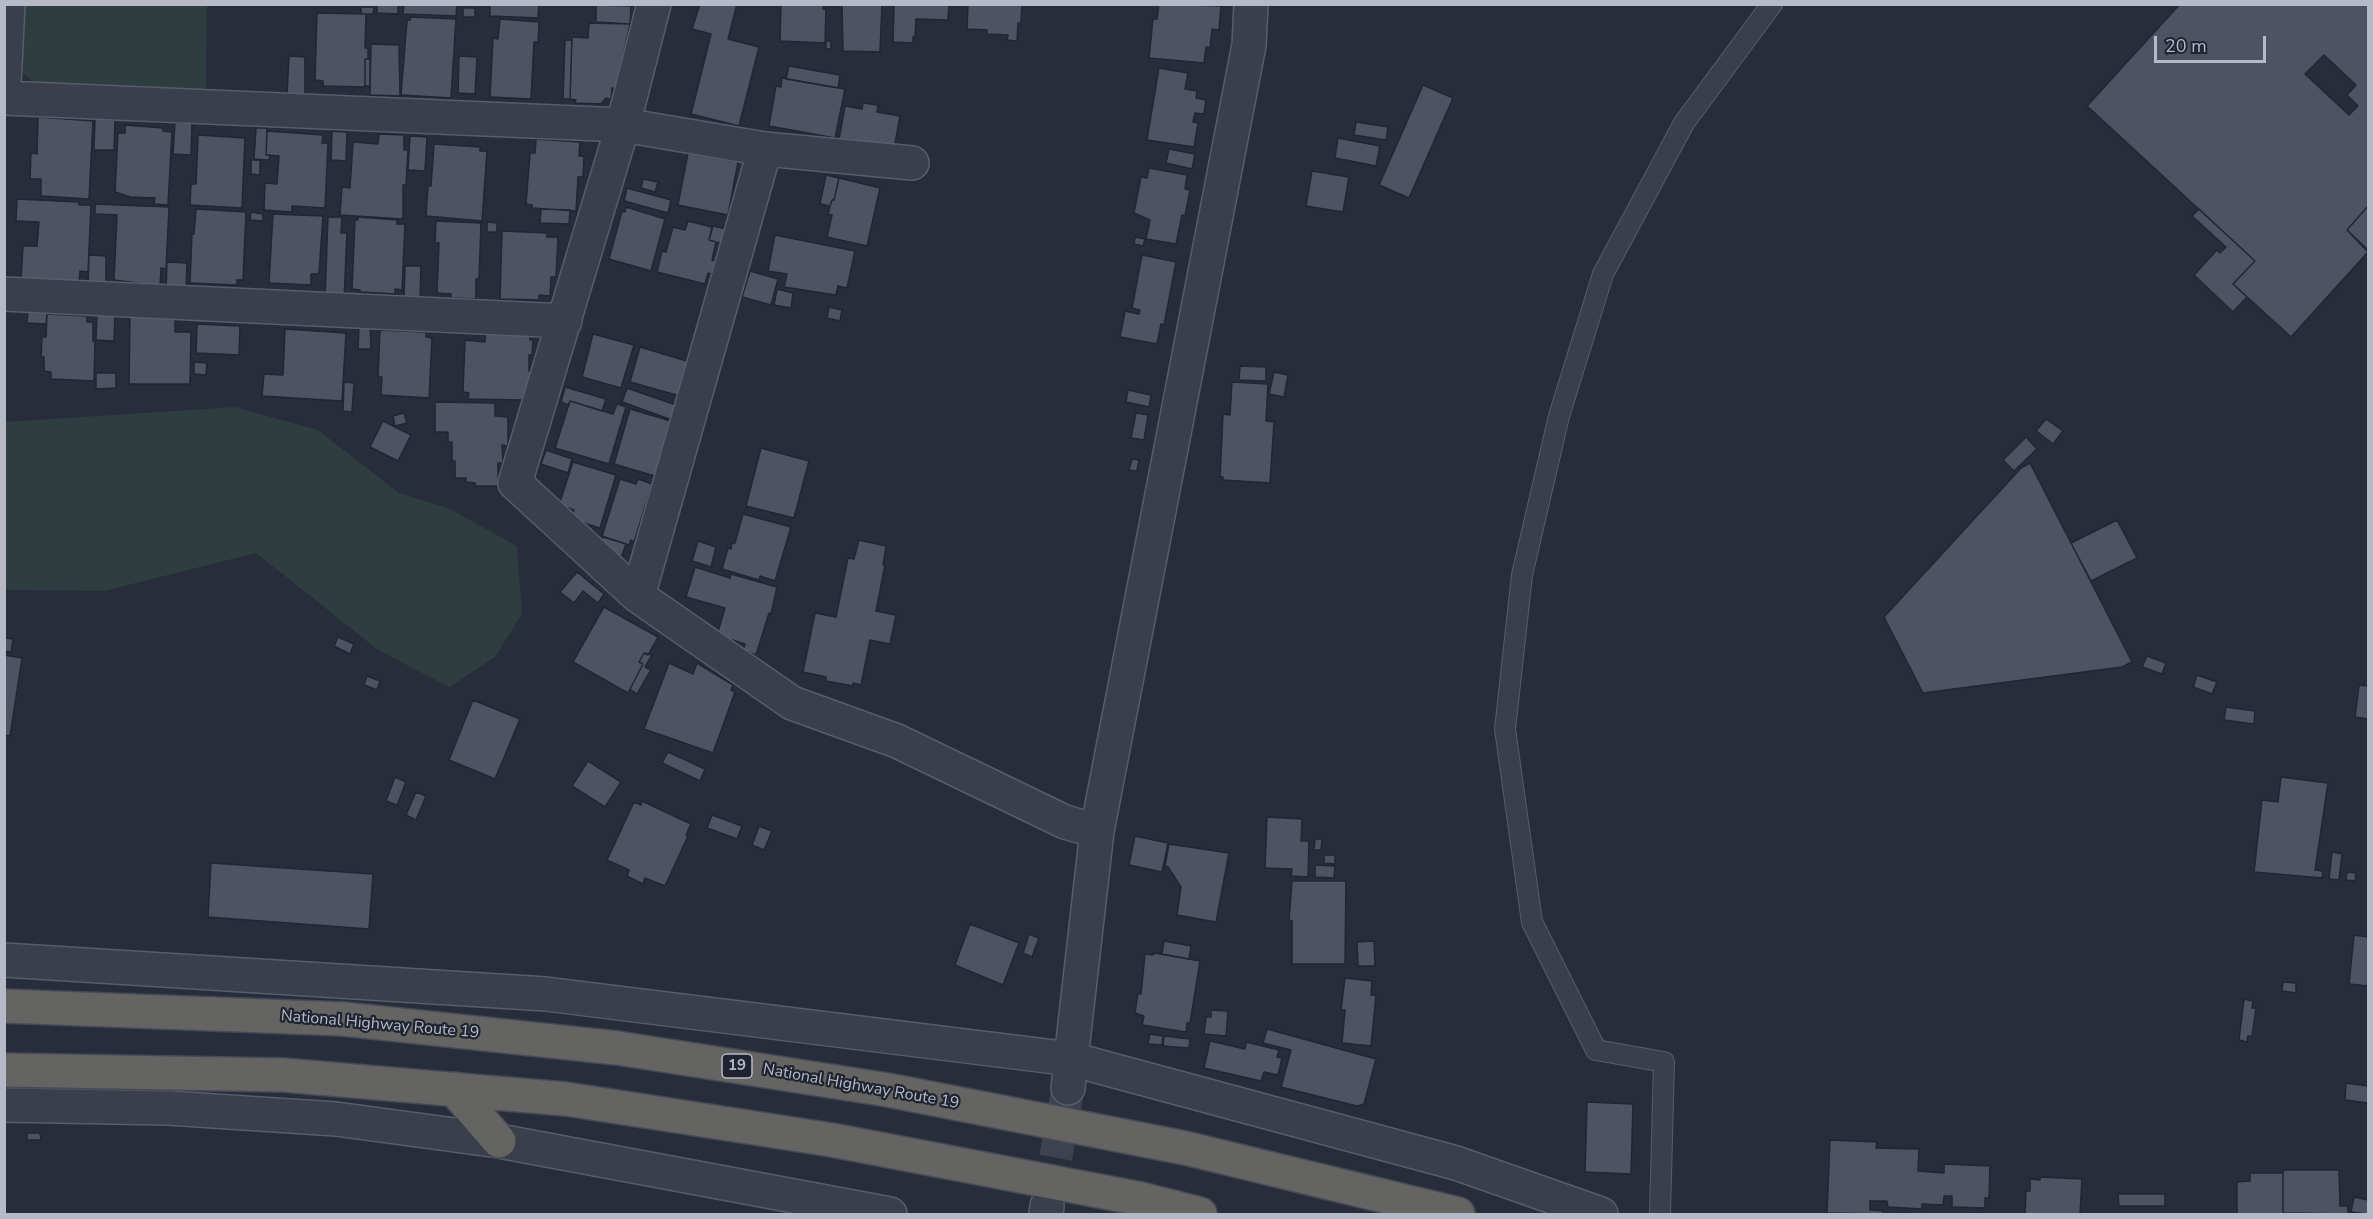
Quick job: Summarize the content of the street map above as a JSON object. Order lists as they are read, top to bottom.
{
  "streets": {
    "highway": ["National Highway Route 19", "19"]
  },
  "scale_bar": "20 m"
}
